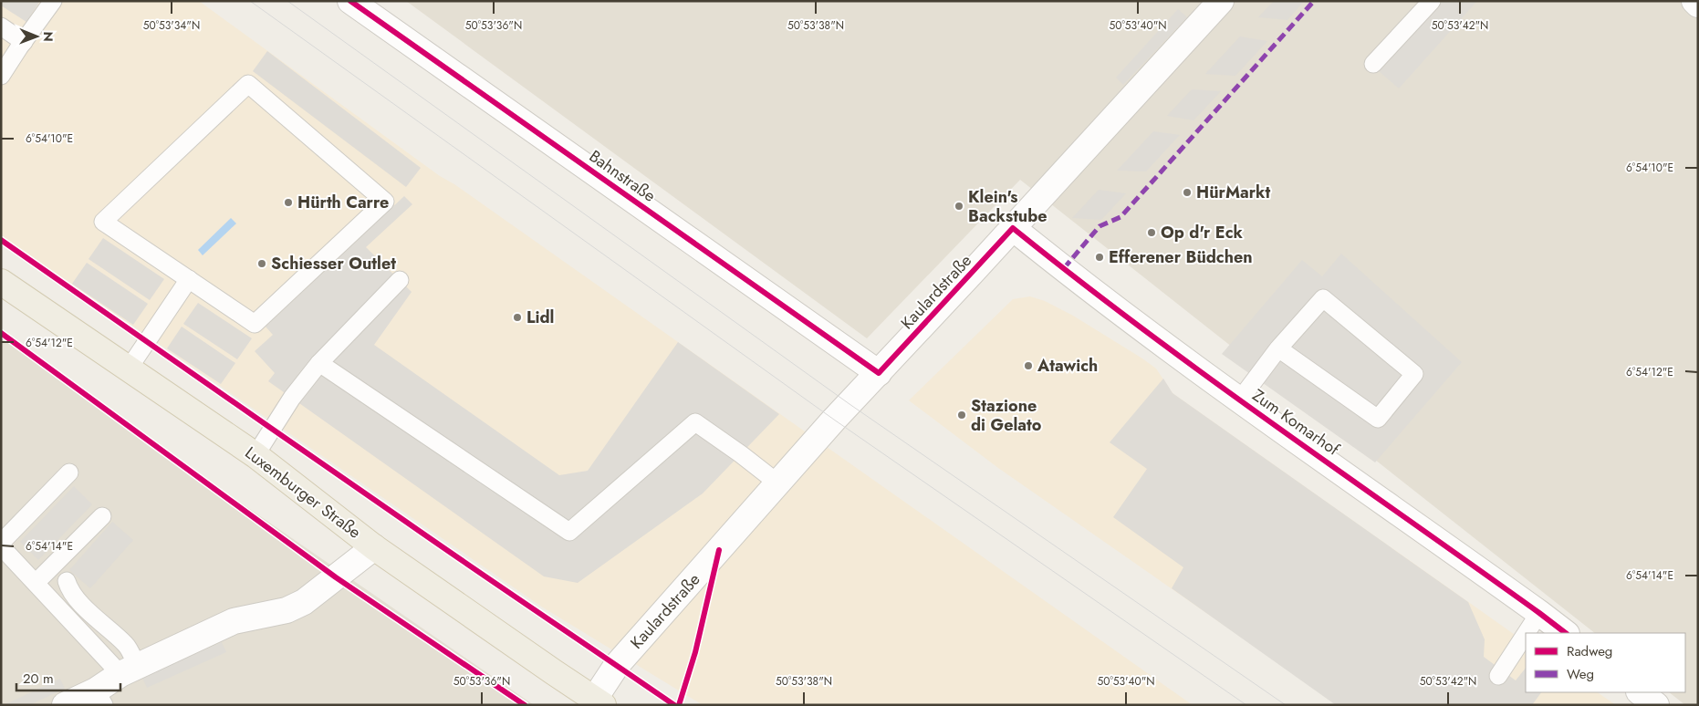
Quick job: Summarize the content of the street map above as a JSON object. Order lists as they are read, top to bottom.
{
  "streets": {
    "main road": ["Luxemburger Straße"],
    "street": ["Bahnstraße", "Kaulardstraße", "Zum Komarhof"]
  },
  "crossings": [
    ["Bahnstraße", "Kaulardstraße"],
    ["Kaulardstraße", "Zum Komarhof"],
    ["Kaulardstraße", "Luxemburger Straße"]
  ],
  "places": [
    "HürMarkt",
    "Hürth Carre",
    "Klein's Backstube",
    "Op d'r Eck",
    "Efferener Büdchen",
    "Schiesser Outlet",
    "Lidl",
    "Atawich",
    "Stazione di Gelato"
  ],
  "legend": ["Radweg", "Weg"],
  "scale_bar": "20 m",
  "north": "right",
  "coordinates": [
    "50°53'34\"N",
    "50°53'36\"N",
    "50°53'38\"N",
    "50°53'40\"N",
    "50°53'42\"N",
    "6°54'10\"E",
    "6°54'12\"E",
    "6°54'14\"E"
  ]
}
